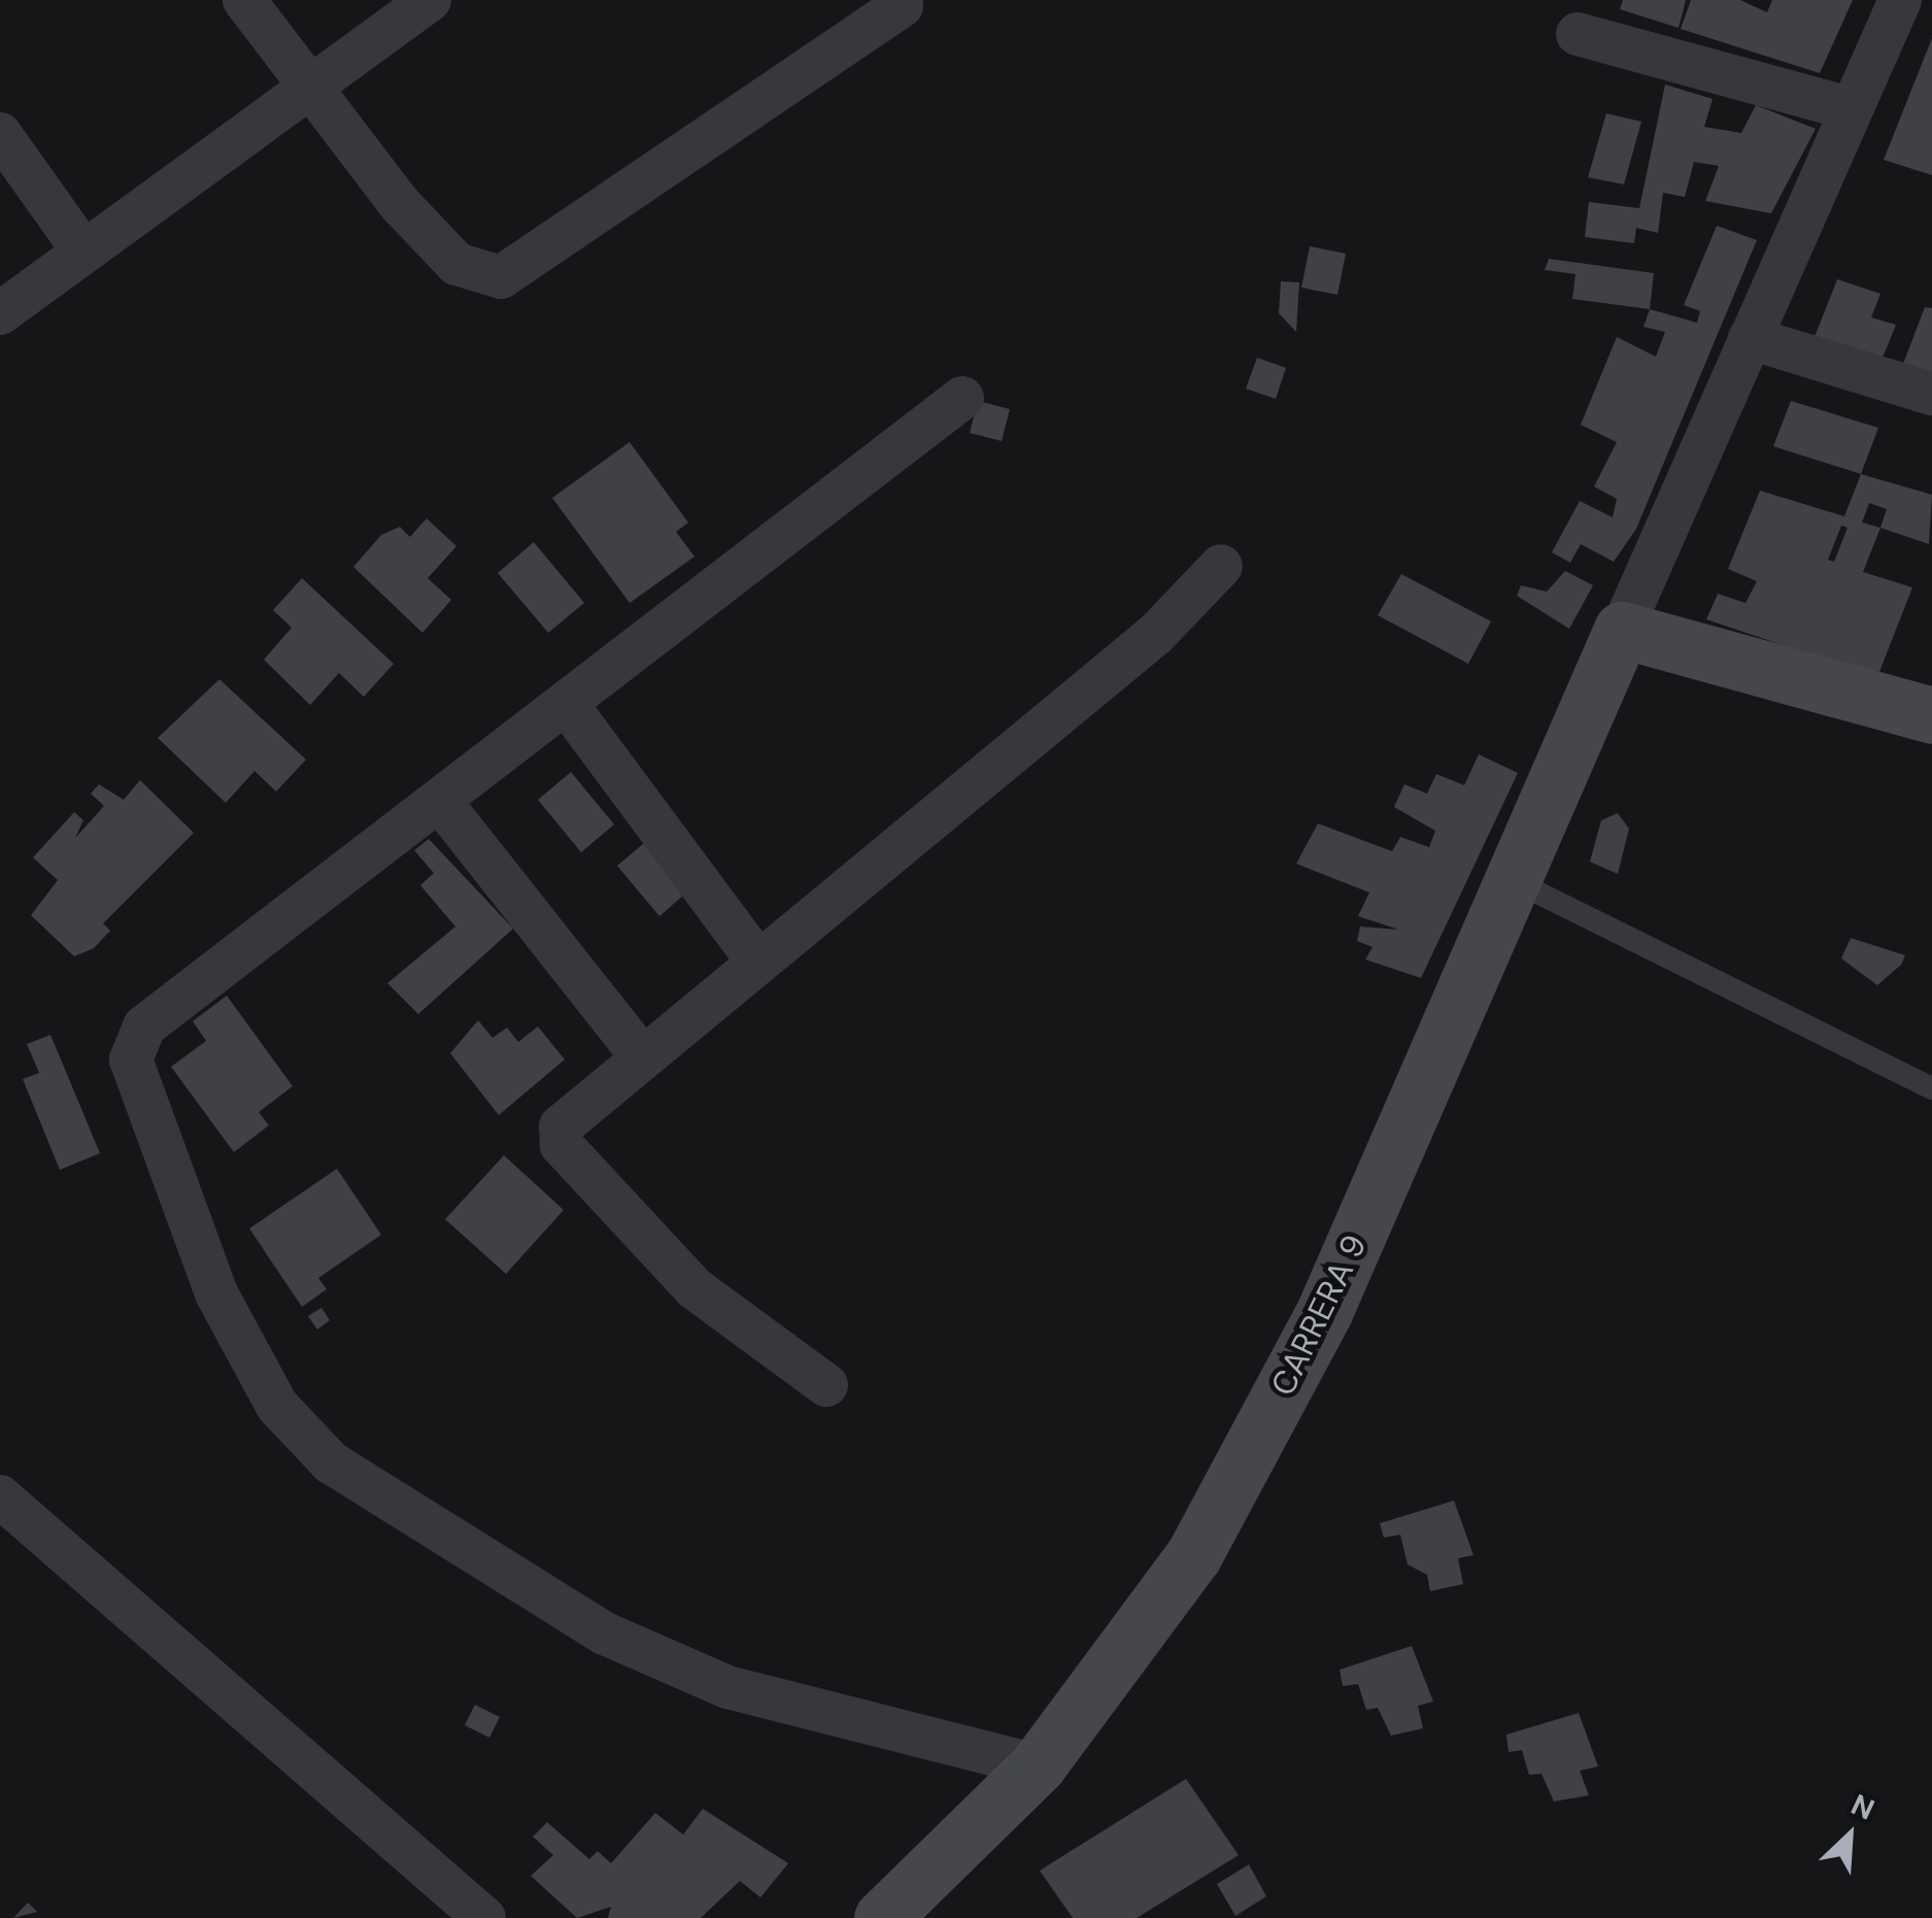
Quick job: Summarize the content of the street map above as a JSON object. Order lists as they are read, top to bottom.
{
  "streets": {
    "main road": ["CARRERA 9"]
  },
  "north": "top right"
}
